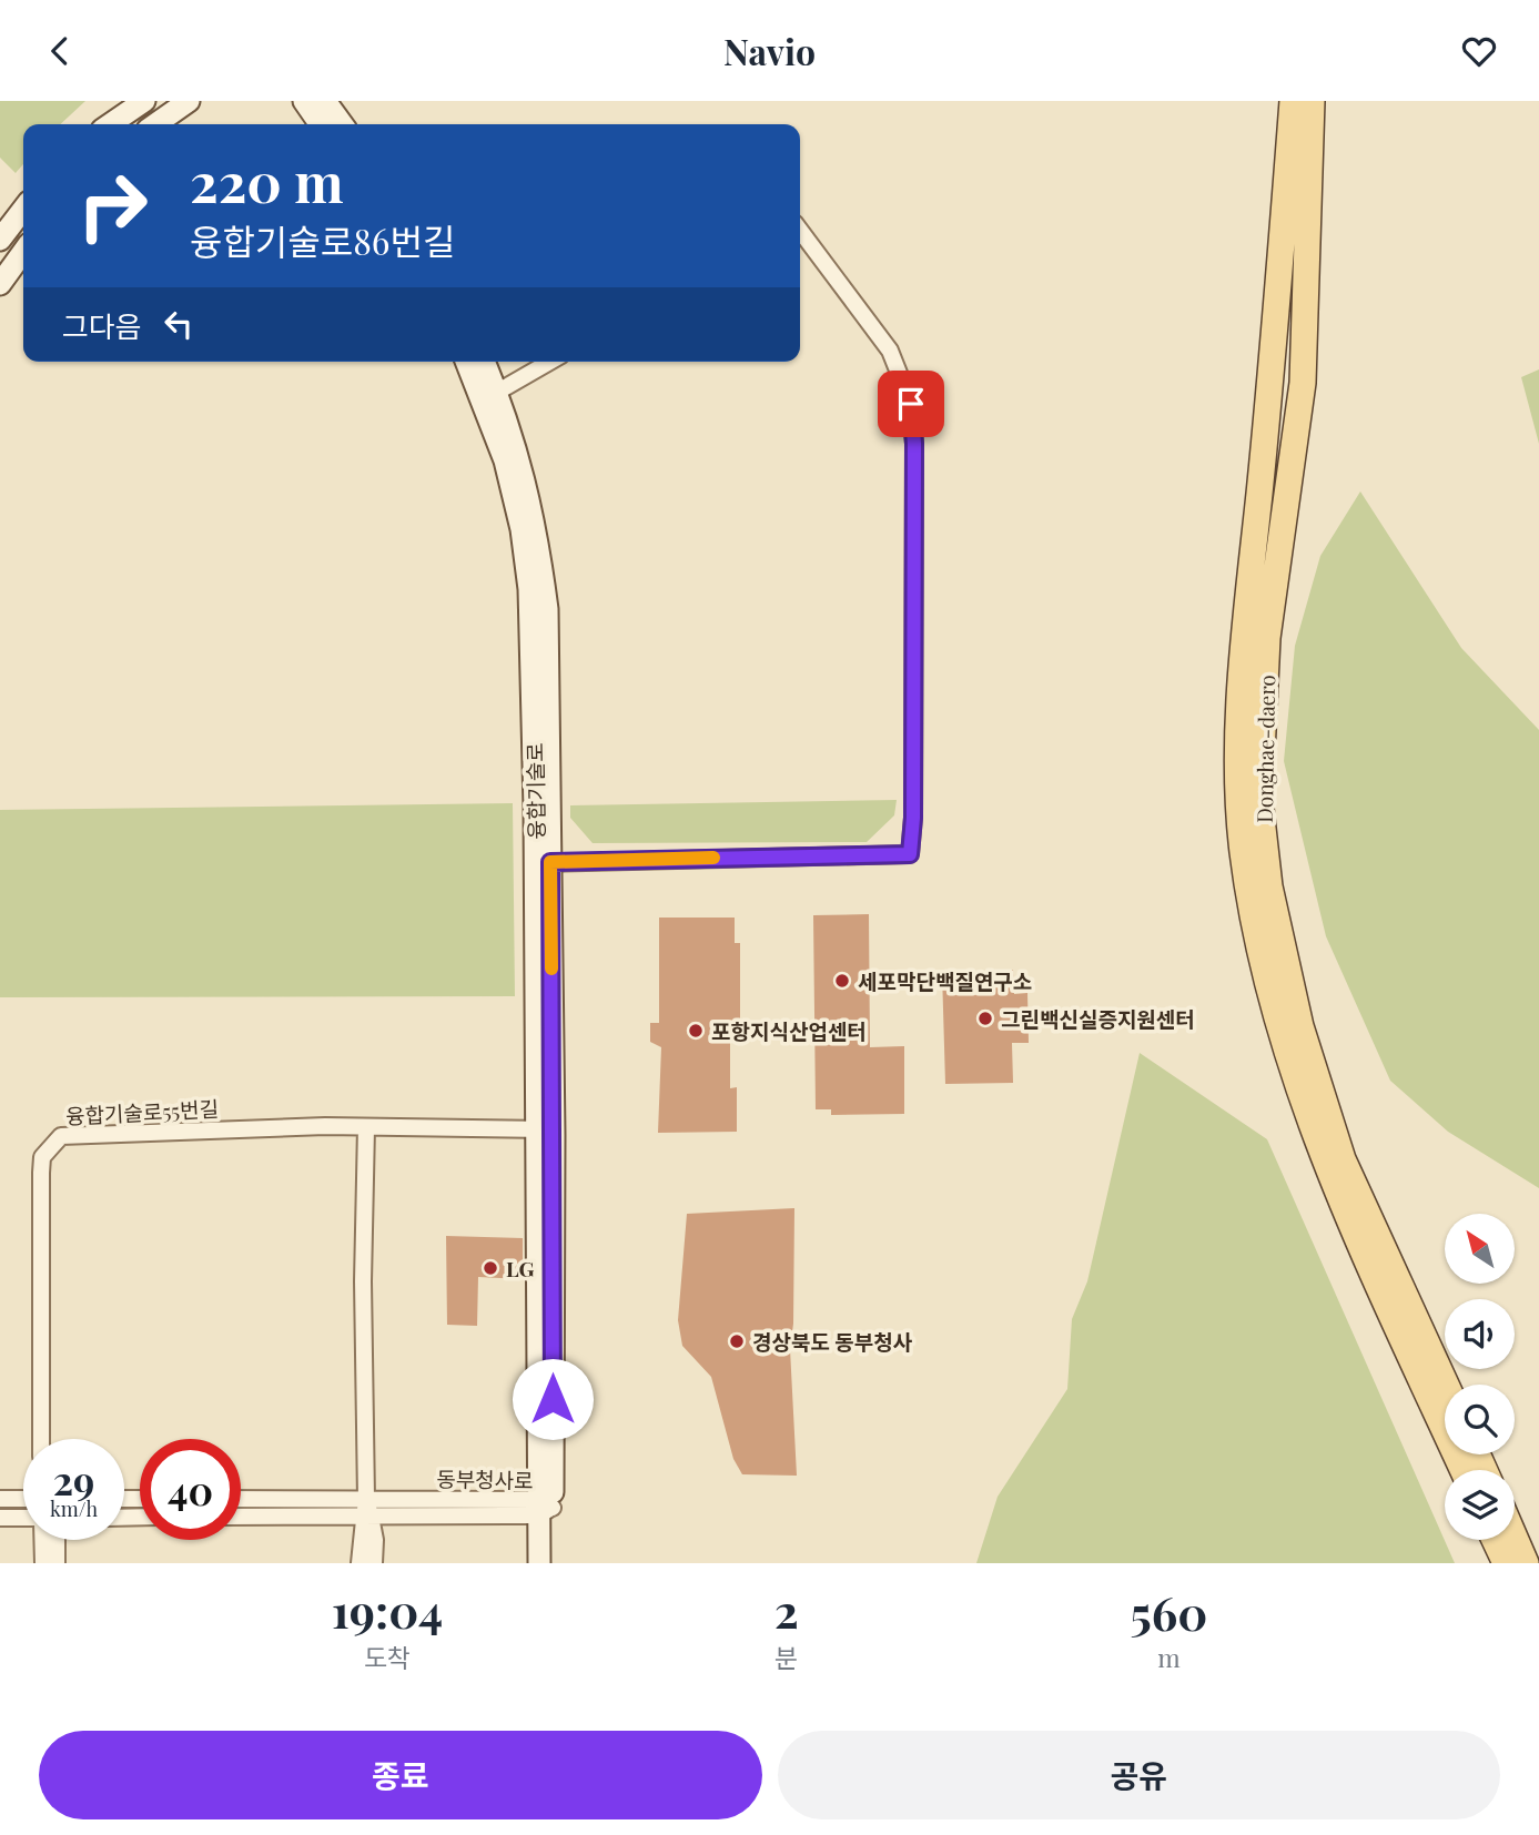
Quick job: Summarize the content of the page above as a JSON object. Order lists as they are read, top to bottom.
{
  "streets": {
    "main road": ["Donghae-daero"],
    "street": ["융합기술로", "융합기술로55번길", "동부청사로"]
  },
  "crossings": [
    ["융합기술로", "융합기술로55번길"],
    ["융합기술로", "동부청사로"]
  ],
  "places": [
    "세포막단백질연구소",
    "그린백신실증지원센터",
    "포항지식산업센터",
    "LG",
    "경상북도 동부청사"
  ],
  "north": "top left",
  "page": {
    "header": "Navio",
    "turn": ["220 m", "융합기술로86번길"],
    "then": "그다음",
    "speed": "29 km/h",
    "limit": "40",
    "eta": [
      "19:04",
      "도착",
      "2",
      "분",
      "560",
      "m"
    ],
    "buttons": ["종료", "공유"]
  }
}
